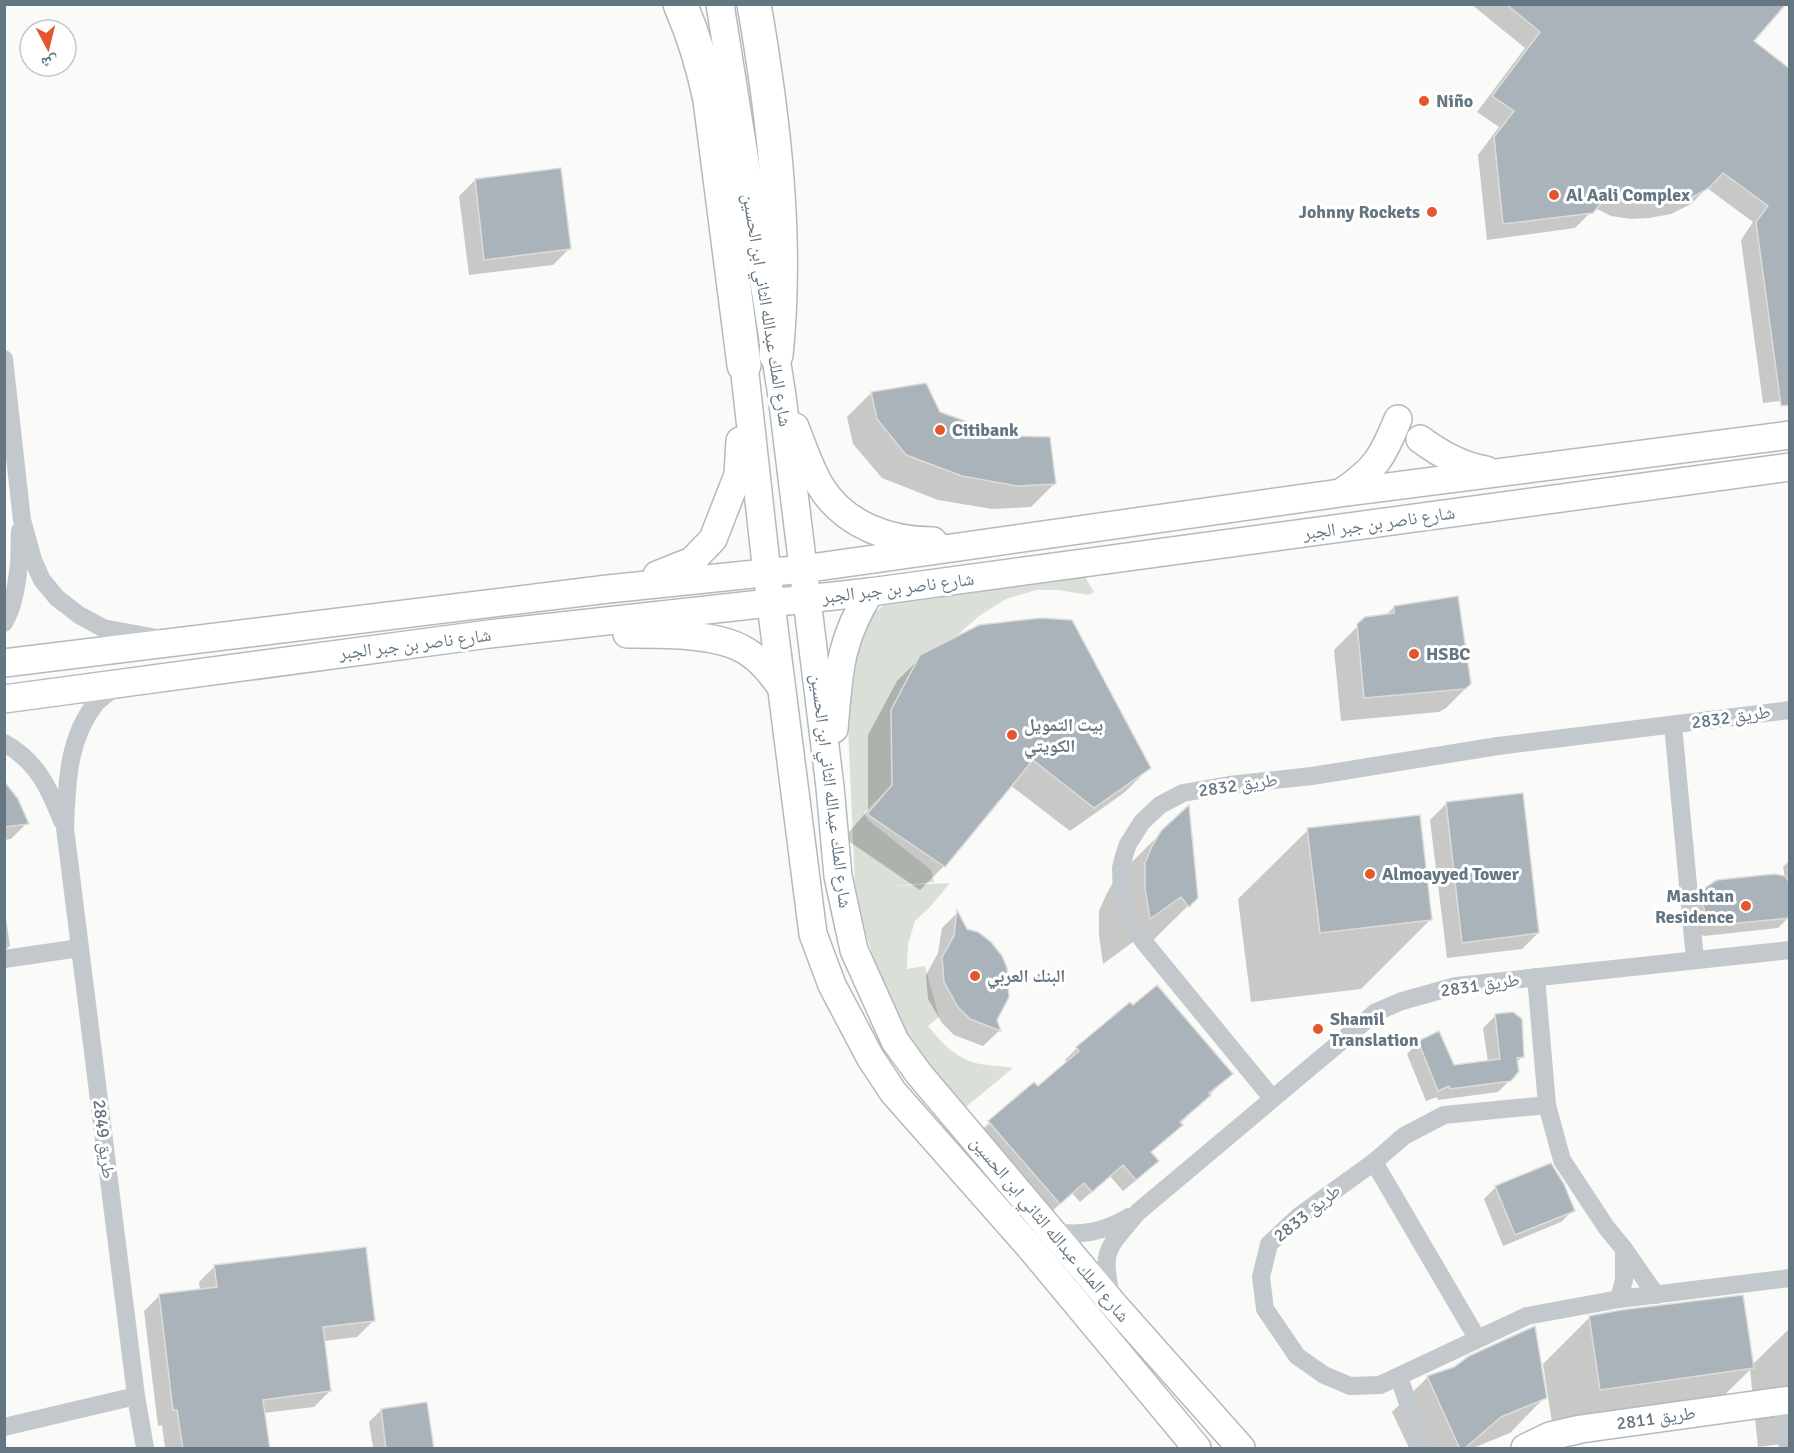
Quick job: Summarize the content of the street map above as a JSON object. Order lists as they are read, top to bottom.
{
  "streets": {
    "main road": ["شارع الملك عبدالله الثاني ابن الحسين", "شارع ناصر بن جبر الجبر", "طريق 2811"],
    "street": [
      "طريق 2832",
      "طريق 2831",
      "طريق 2849",
      "طريق 2833"
    ]
  },
  "crossings": [
    ["شارع الملك عبدالله الثاني ابن الحسين", "شارع ناصر بن جبر الجبر"],
    ["شارع الملك عبدالله الثاني ابن الحسين", "طريق 2831"],
    ["شارع ناصر بن جبر الجبر", "طريق 2849"],
    ["طريق 2832", "طريق 2831"]
  ],
  "places": [
    "Niño",
    "Al Aali Complex",
    "Johnny Rockets",
    "Citibank",
    "HSBC",
    "بيت التمويل الكويتي",
    "Almoayyed Tower",
    "Mashtan Residence",
    "البنك العربي",
    "Shamil Translation"
  ],
  "north": "bottom"
}
